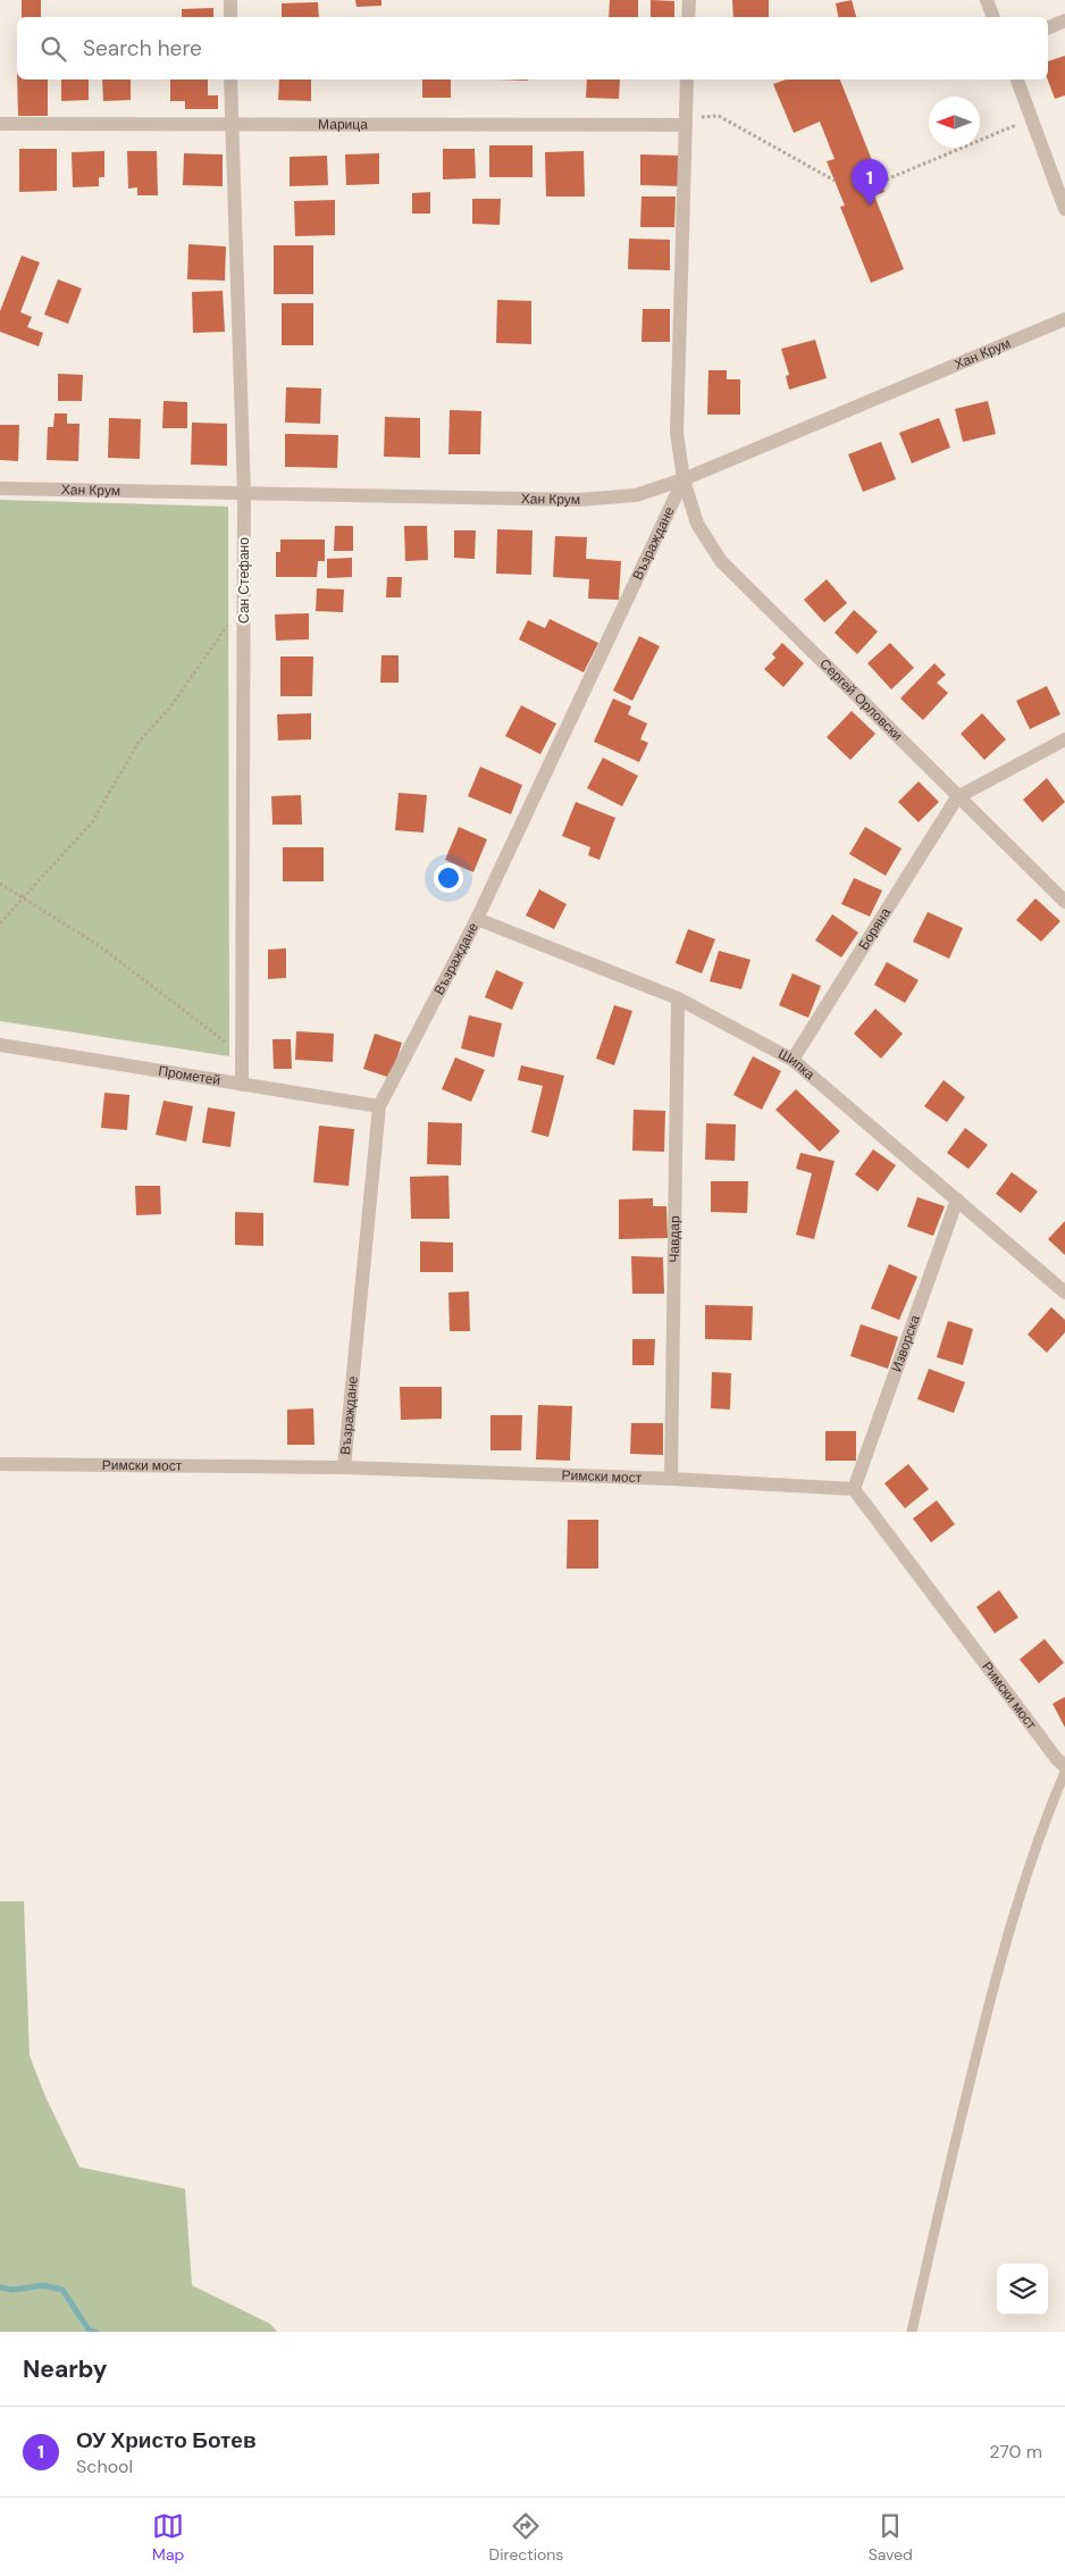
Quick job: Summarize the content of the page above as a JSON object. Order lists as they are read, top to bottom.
{
  "streets": {
    "street": [
      "Марица",
      "Хан Крум",
      "Възраждане",
      "Сан Стефано",
      "Сергей Орловски",
      "Боряна",
      "Шипка",
      "Прометей",
      "Чавдар",
      "Изворска",
      "Римски мост"
    ]
  },
  "crossings": [
    ["Марица", "Сан Стефано"],
    ["Марица", "Сергей Орловски"],
    ["Хан Крум", "Възраждане"],
    ["Хан Крум", "Сан Стефано"],
    ["Хан Крум", "Сергей Орловски"],
    ["Възраждане", "Сергей Орловски"],
    ["Възраждане", "Шипка"],
    ["Възраждане", "Прометей"],
    ["Възраждане", "Римски мост"],
    ["Сан Стефано", "Прометей"],
    ["Сергей Орловски", "Боряна"],
    ["Боряна", "Шипка"],
    ["Шипка", "Чавдар"],
    ["Шипка", "Изворска"],
    ["Чавдар", "Римски мост"],
    ["Изворска", "Римски мост"]
  ],
  "north": "left",
  "page": {
    "search": "Search here",
    "pins": "1",
    "heading": "Nearby",
    "list": [
      {
        "mark": "1",
        "name": "ОУ Христо Ботев",
        "note": "School",
        "value": "270 m"
      }
    ],
    "nav": ["Map", "Directions", "Saved"]
  }
}
